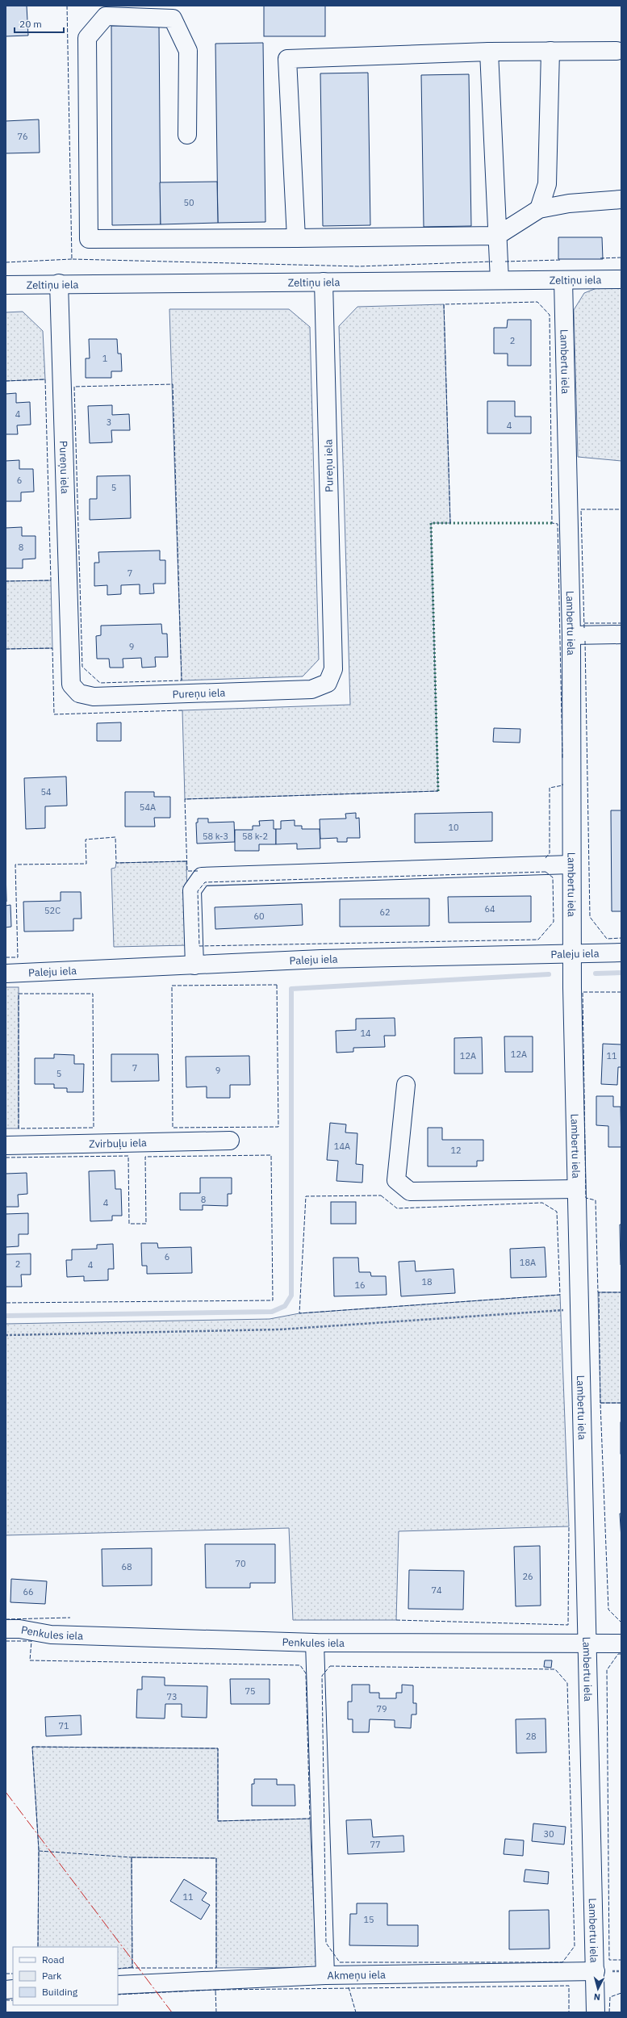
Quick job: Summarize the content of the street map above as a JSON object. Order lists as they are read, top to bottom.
{
  "streets": {
    "street": [
      "Zeltiņu iela",
      "Lambertu iela",
      "Pureņu iela",
      "Paleju iela",
      "Zvirbuļu iela",
      "Penkules iela",
      "Akmeņu iela"
    ]
  },
  "crossings": [
    ["Zeltiņu iela", "Lambertu iela"],
    ["Zeltiņu iela", "Pureņu iela"],
    ["Lambertu iela", "Paleju iela"],
    ["Lambertu iela", "Penkules iela"],
    ["Lambertu iela", "Akmeņu iela"]
  ],
  "house_numbers": [
    "76",
    "50",
    "2",
    "1",
    "4",
    "3",
    "4",
    "6",
    "5",
    "8",
    "7",
    "9",
    "54",
    "54A",
    "10",
    "58 k-3",
    "58 k-2",
    "64",
    "52C",
    "62",
    "60",
    "14",
    "12A",
    "12A",
    "11",
    "7",
    "9",
    "5",
    "14A",
    "12",
    "8",
    "4",
    "6",
    "18A",
    "2",
    "4",
    "18",
    "16",
    "70",
    "68",
    "26",
    "74",
    "66",
    "75",
    "73",
    "79",
    "71",
    "28",
    "30",
    "77",
    "11",
    "15"
  ],
  "legend": ["Road", "Park", "Building"],
  "scale_bar": "20 m",
  "north": "bottom"
}
